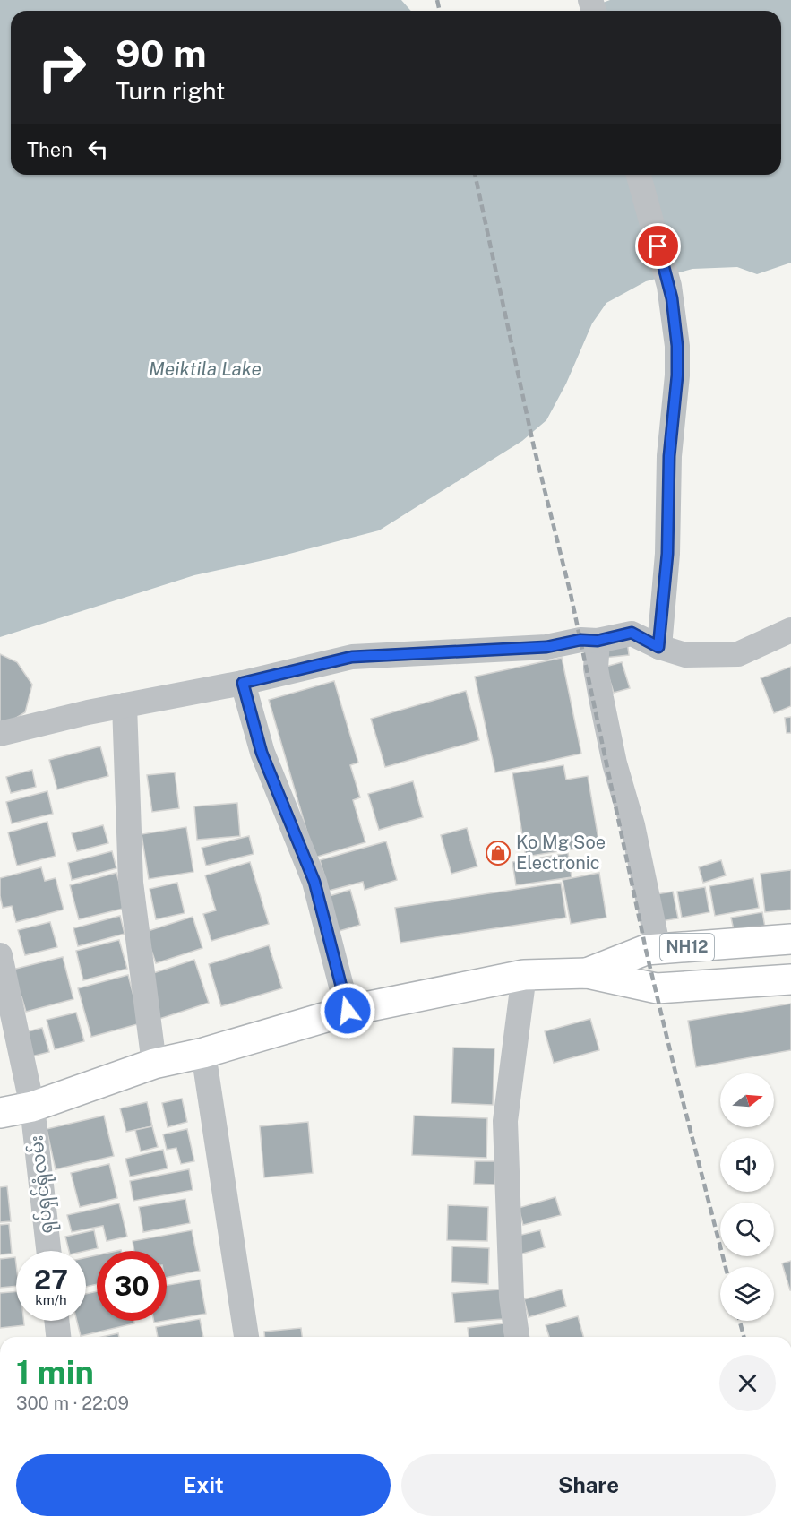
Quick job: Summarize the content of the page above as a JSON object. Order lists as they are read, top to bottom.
{
  "streets": {
    "highway": ["NH12"],
    "street": ["ရုပ်ရှင်ရုံလမ်း"]
  },
  "crossings": [
    ["NH12", "ရုပ်ရှင်ရုံလမ်း"]
  ],
  "water": ["Meiktila Lake"],
  "places": {
    "shop": ["Ko Mg Soe Electronic"]
  },
  "north": "right",
  "page": {
    "turn": ["90 m", "Turn right"],
    "then": "Then",
    "speed": "27 km/h",
    "limit": "30",
    "heading": ["1 min", "300 m · 22:09"],
    "buttons": ["Exit", "Share"]
  }
}
